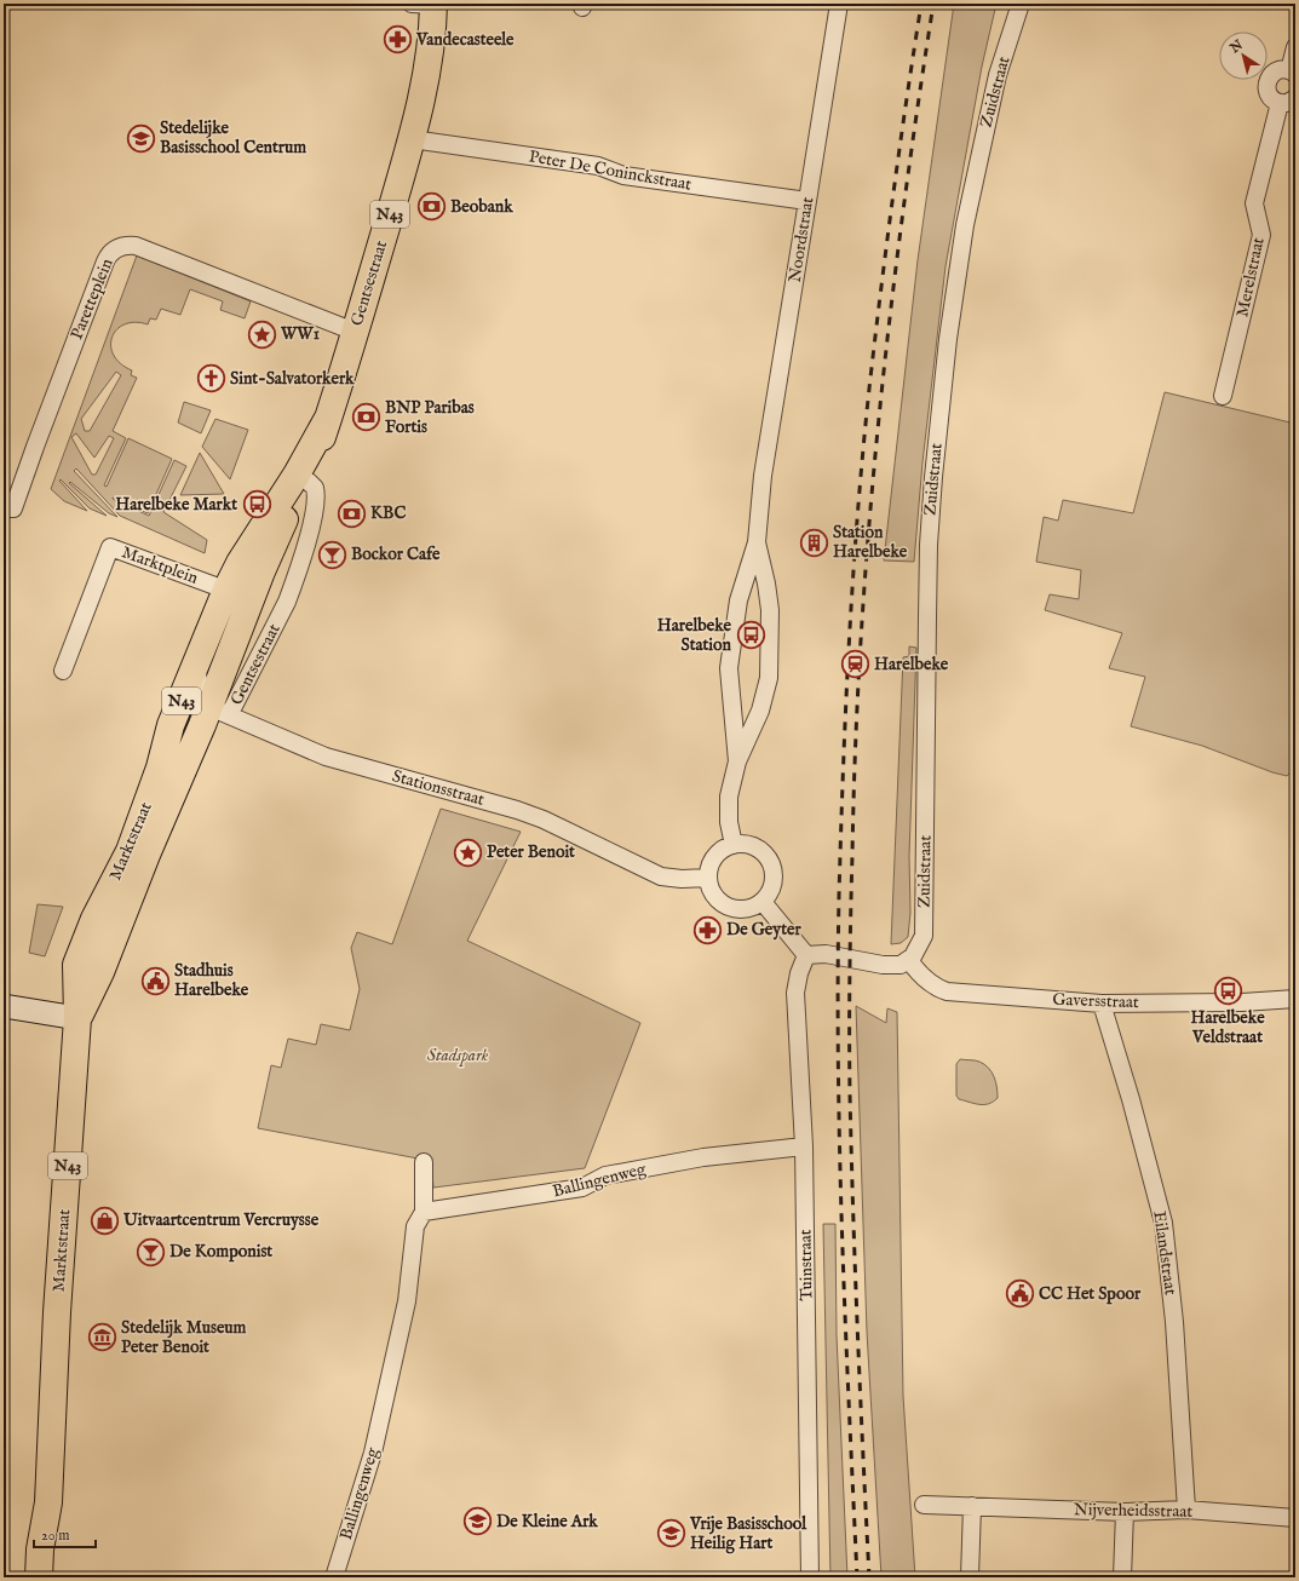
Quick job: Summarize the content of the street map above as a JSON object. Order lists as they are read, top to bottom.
{
  "streets": {
    "main road": ["N43", "Gentsestraat", "Marktstraat"],
    "street": [
      "Zuidstraat",
      "Peter De Coninckstraat",
      "Noordstraat",
      "Merelstraat",
      "Paretteplein",
      "Marktplein",
      "Stationsstraat",
      "Gaversstraat",
      "Ballingenweg",
      "Eilandstraat",
      "Tuinstraat",
      "Nijverheidsstraat"
    ]
  },
  "crossings": [
    ["Zuidstraat", "Gaversstraat"],
    ["Peter De Coninckstraat", "Noordstraat"],
    ["Peter De Coninckstraat", "Gentsestraat"],
    ["Gentsestraat", "Paretteplein"],
    ["Gentsestraat", "Marktplein"],
    ["Gentsestraat", "Stationsstraat"],
    ["Gentsestraat", "Marktstraat"],
    ["Stationsstraat", "Marktstraat"],
    ["Gaversstraat", "Eilandstraat"],
    ["Ballingenweg", "Tuinstraat"],
    ["Eilandstraat", "Nijverheidsstraat"]
  ],
  "parks": ["Stadspark"],
  "places": {
    "pharmacy": ["Vandecasteele", "De Geyter"],
    "school or university": ["Stedelijke Basisschool Centrum", "De Kleine Ark", "Vrije Basisschool Heilig Hart"],
    "bank": ["Beobank", "BNP Paribas Fortis", "KBC"],
    "place": ["WW1", "Peter Benoit"],
    "church": ["Sint-Salvatorkerk"],
    "bus stop": ["Harelbeke Markt", "Harelbeke Station", "Harelbeke Veldstraat"],
    "building": ["Station Harelbeke"],
    "bar": ["Bockor Cafe", "De Komponist"],
    "station": ["Harelbeke"],
    "public building": ["Stadhuis Harelbeke", "CC Het Spoor"],
    "shop": ["Uitvaartcentrum Vercruysse"],
    "museum": ["Stedelijk Museum Peter Benoit"]
  },
  "scale_bar": "20 m",
  "north": "top left"
}
